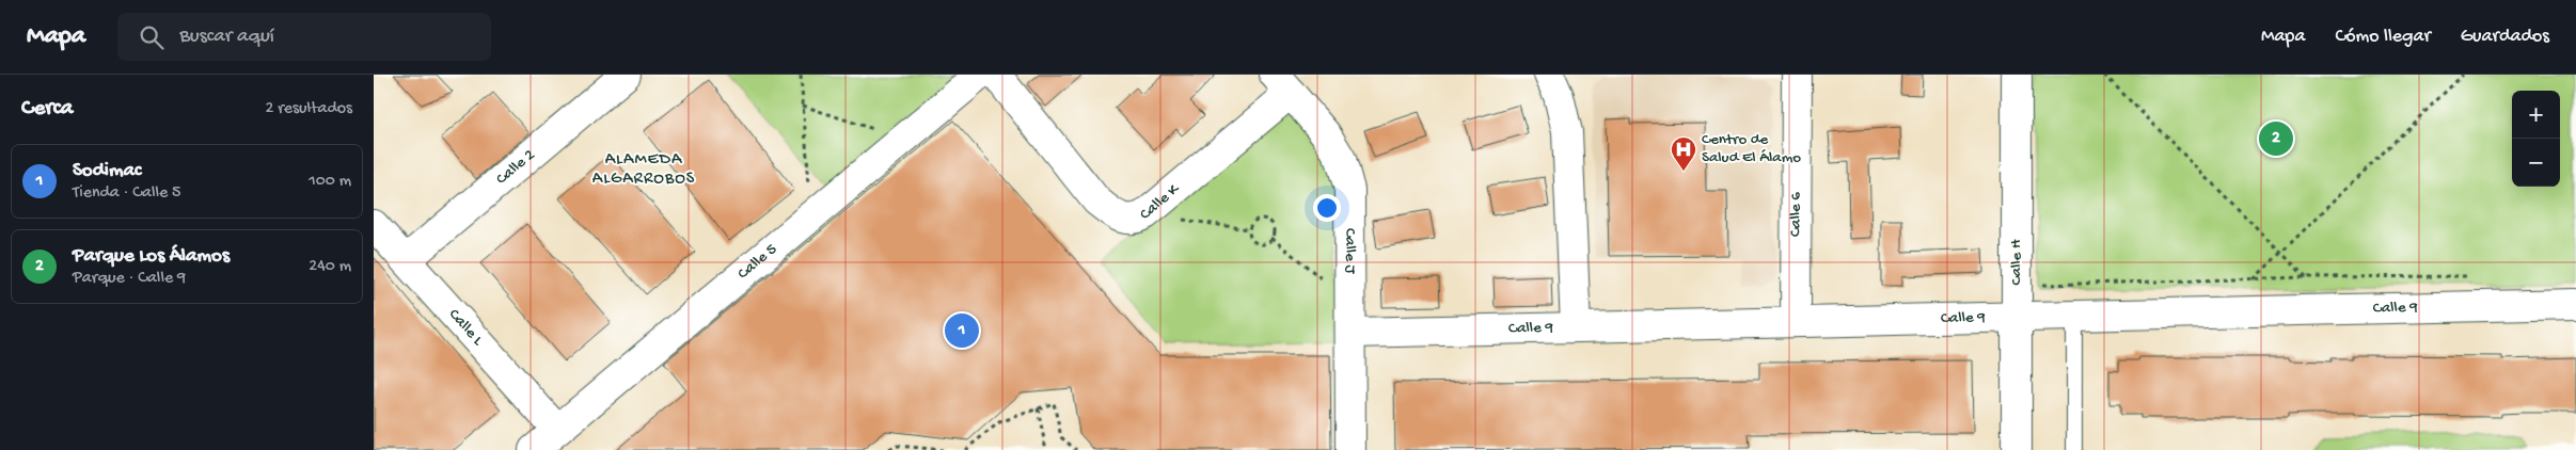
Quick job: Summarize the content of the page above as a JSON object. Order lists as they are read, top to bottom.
{
  "streets": {
    "street": [
      "Calle 2",
      "Calle K",
      "Calle 6",
      "Calle J",
      "Calle 5",
      "Calle H",
      "Calle 9",
      "Calle L"
    ]
  },
  "crossings": [
    ["Calle 2", "Calle L"],
    ["Calle K", "Calle J"],
    ["Calle 6", "Calle 9"],
    ["Calle J", "Calle 9"],
    ["Calle 5", "Calle L"],
    ["Calle H", "Calle 9"]
  ],
  "districts": ["ALAMEDA ALGARROBOS"],
  "places": {
    "hospital": ["Centro de Salud El Álamo"]
  },
  "page": {
    "header": "Mapa",
    "search": "Buscar aquí",
    "nav": ["Mapa", "Cómo llegar", "Guardados"],
    "heading": ["Cerca", "2 resultados"],
    "map_buttons": ["+", "−"],
    "pins": ["2", "1"],
    "list": [
      {
        "mark": "1",
        "name": "Sodimac",
        "note": "Tienda · Calle 5",
        "value": "100 m"
      },
      {
        "mark": "2",
        "name": "Parque Los Álamos",
        "note": "Parque · Calle 9",
        "value": "240 m"
      }
    ]
  }
}
